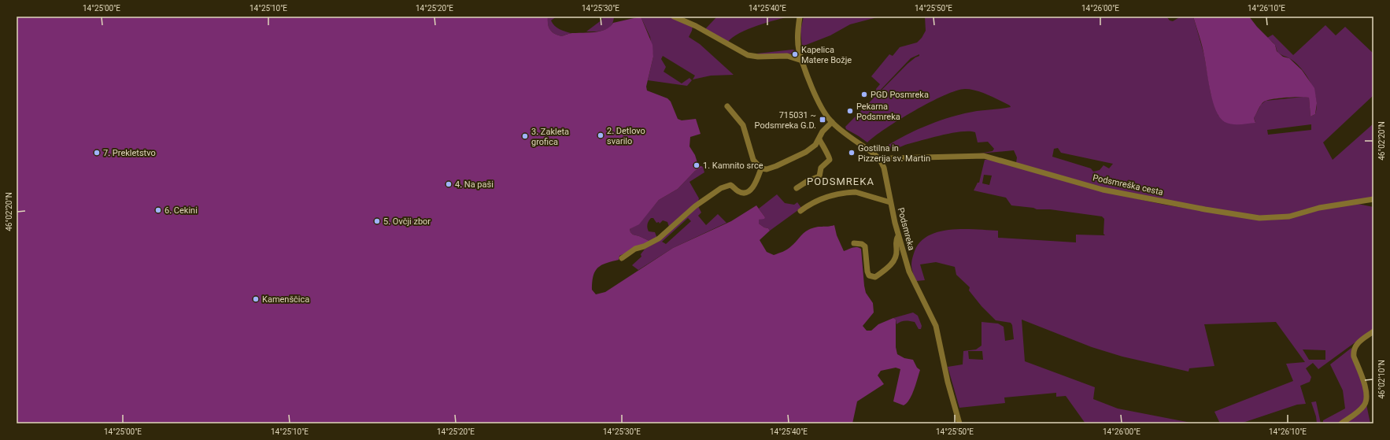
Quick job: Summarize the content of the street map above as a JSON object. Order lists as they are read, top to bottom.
{
  "streets": {
    "street": ["Podsmreška cesta", "Podsmreka"]
  },
  "crossings": [
    ["Podsmreška cesta", "Podsmreka"]
  ],
  "districts": ["PODSMREKA"],
  "places": {
    "other": [
      "Kapelica Matere Božje",
      "PGD Posmreka",
      "Pekarna Podsmreka",
      "2. Detlovo svarilo",
      "3. Zakleta grofica",
      "7. Prekletstvo",
      "Gostilna in Pizzerija sv. Martin",
      "1. Kamnito srce",
      "4. Na paši",
      "6. Cekini",
      "5. Ovčji zbor",
      "Kamenščica"
    ],
    "transit": ["715031 ~ Podsmreka G.D."]
  },
  "coordinates": [
    "14°25'00\"E",
    "14°25'10\"E",
    "14°25'20\"E",
    "14°25'30\"E",
    "14°25'40\"E",
    "14°25'50\"E",
    "14°26'00\"E",
    "14°26'10\"E",
    "46°02'20\"N",
    "46°02'10\"N"
  ]
}
